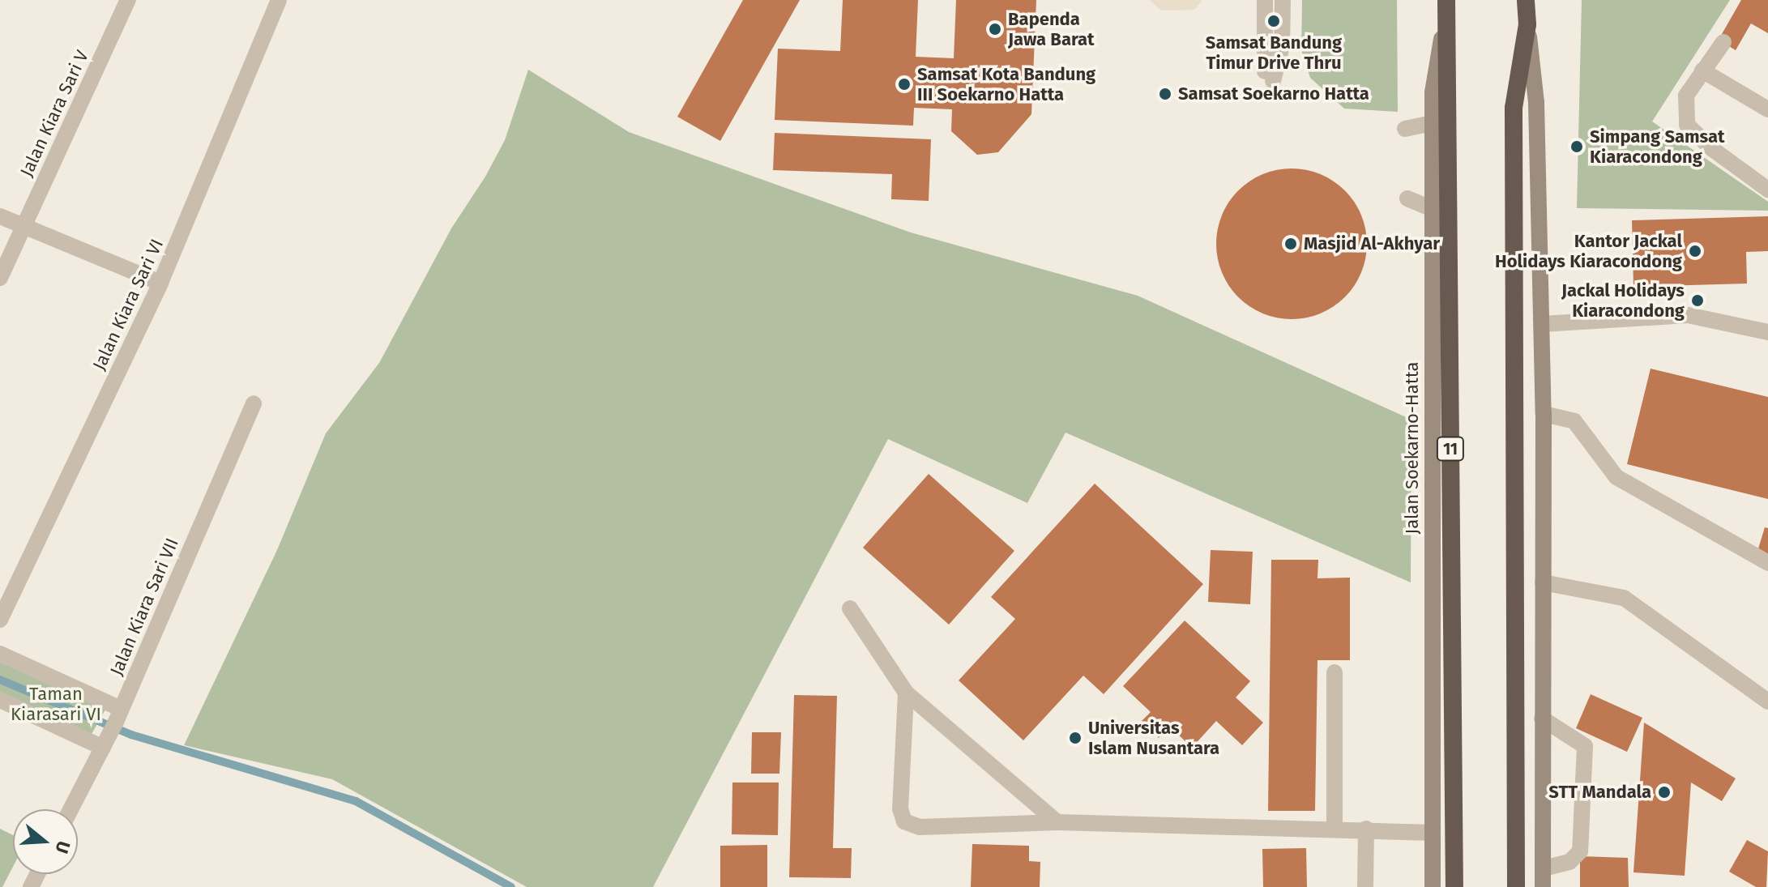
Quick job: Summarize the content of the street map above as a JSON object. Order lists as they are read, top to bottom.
{
  "streets": {
    "highway": ["Jalan Soekarno-Hatta", "11"],
    "street": ["Jalan Kiara Sari V", "Jalan Kiara Sari VI", "Jalan Kiara Sari VII"]
  },
  "parks": ["Taman Kiarasari VI"],
  "places": [
    "Samsat Bandung Timur Drive Thru",
    "Bapenda Jawa Barat",
    "Samsat Kota Bandung III Soekarno Hatta",
    "Samsat Soekarno Hatta",
    "Simpang Samsat Kiaracondong",
    "Masjid Al-Akhyar",
    "Kantor Jackal Holidays Kiaracondong",
    "Jackal Holidays Kiaracondong",
    "Universitas Islam Nusantara",
    "STT Mandala"
  ],
  "north": "right"
}
